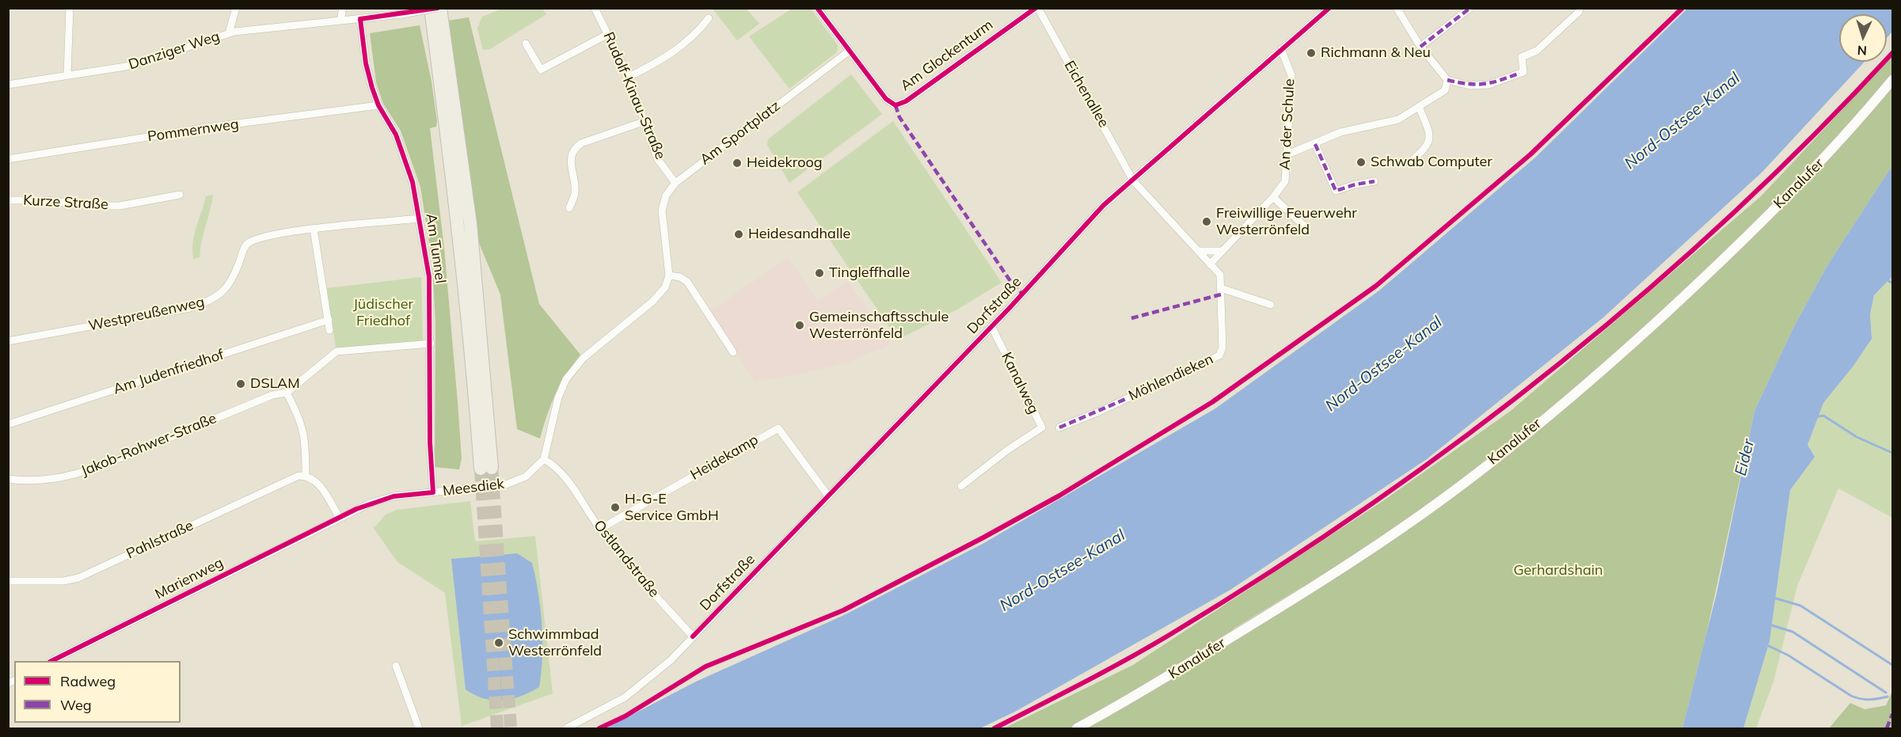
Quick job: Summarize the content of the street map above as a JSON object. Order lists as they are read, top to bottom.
{
  "streets": {
    "street": [
      "Danziger Weg",
      "Am Glockenturm",
      "Eichenallee",
      "Rudolf-Kinau-Straße",
      "An der Schule",
      "Pommernweg",
      "Am Sportplatz",
      "Kanalufer",
      "Kurze Straße",
      "Am Tunnel",
      "Dorfstraße",
      "Westpreußenweg",
      "Am Judenfriedhof",
      "Möhlendieken",
      "Kanalweg",
      "Jakob-Rohwer-Straße",
      "Heidekamp",
      "Meesdiek",
      "Pahlstraße",
      "Ostlandstraße",
      "Marienweg"
    ]
  },
  "crossings": [
    ["Danziger Weg", "Am Tunnel"],
    ["Am Glockenturm", "Eichenallee"],
    ["Am Glockenturm", "Am Sportplatz"],
    ["Eichenallee", "Dorfstraße"],
    ["Eichenallee", "Möhlendieken"],
    ["Rudolf-Kinau-Straße", "Am Sportplatz"],
    ["An der Schule", "Dorfstraße"],
    ["An der Schule", "Möhlendieken"],
    ["Pommernweg", "Am Tunnel"],
    ["Am Tunnel", "Westpreußenweg"],
    ["Am Tunnel", "Jakob-Rohwer-Straße"],
    ["Am Tunnel", "Meesdiek"],
    ["Dorfstraße", "Kanalweg"],
    ["Dorfstraße", "Heidekamp"],
    ["Dorfstraße", "Ostlandstraße"],
    ["Heidekamp", "Ostlandstraße"],
    ["Meesdiek", "Ostlandstraße"],
    ["Meesdiek", "Marienweg"]
  ],
  "water": ["Nord-Ostsee-Kanal", "Eider"],
  "parks": ["Jüdischer Friedhof", "Gerhardshain"],
  "places": [
    "Richmann & Neu",
    "Schwab Computer",
    "Heidekroog",
    "Freiwillige Feuerwehr Westerrönfeld",
    "Heidesandhalle",
    "Tingleffhalle",
    "Gemeinschaftsschule Westerrönfeld",
    "DSLAM",
    "H-G-E Service GmbH",
    "Schwimmbad Westerrönfeld"
  ],
  "legend": ["Radweg", "Weg"],
  "north": "bottom"
}
